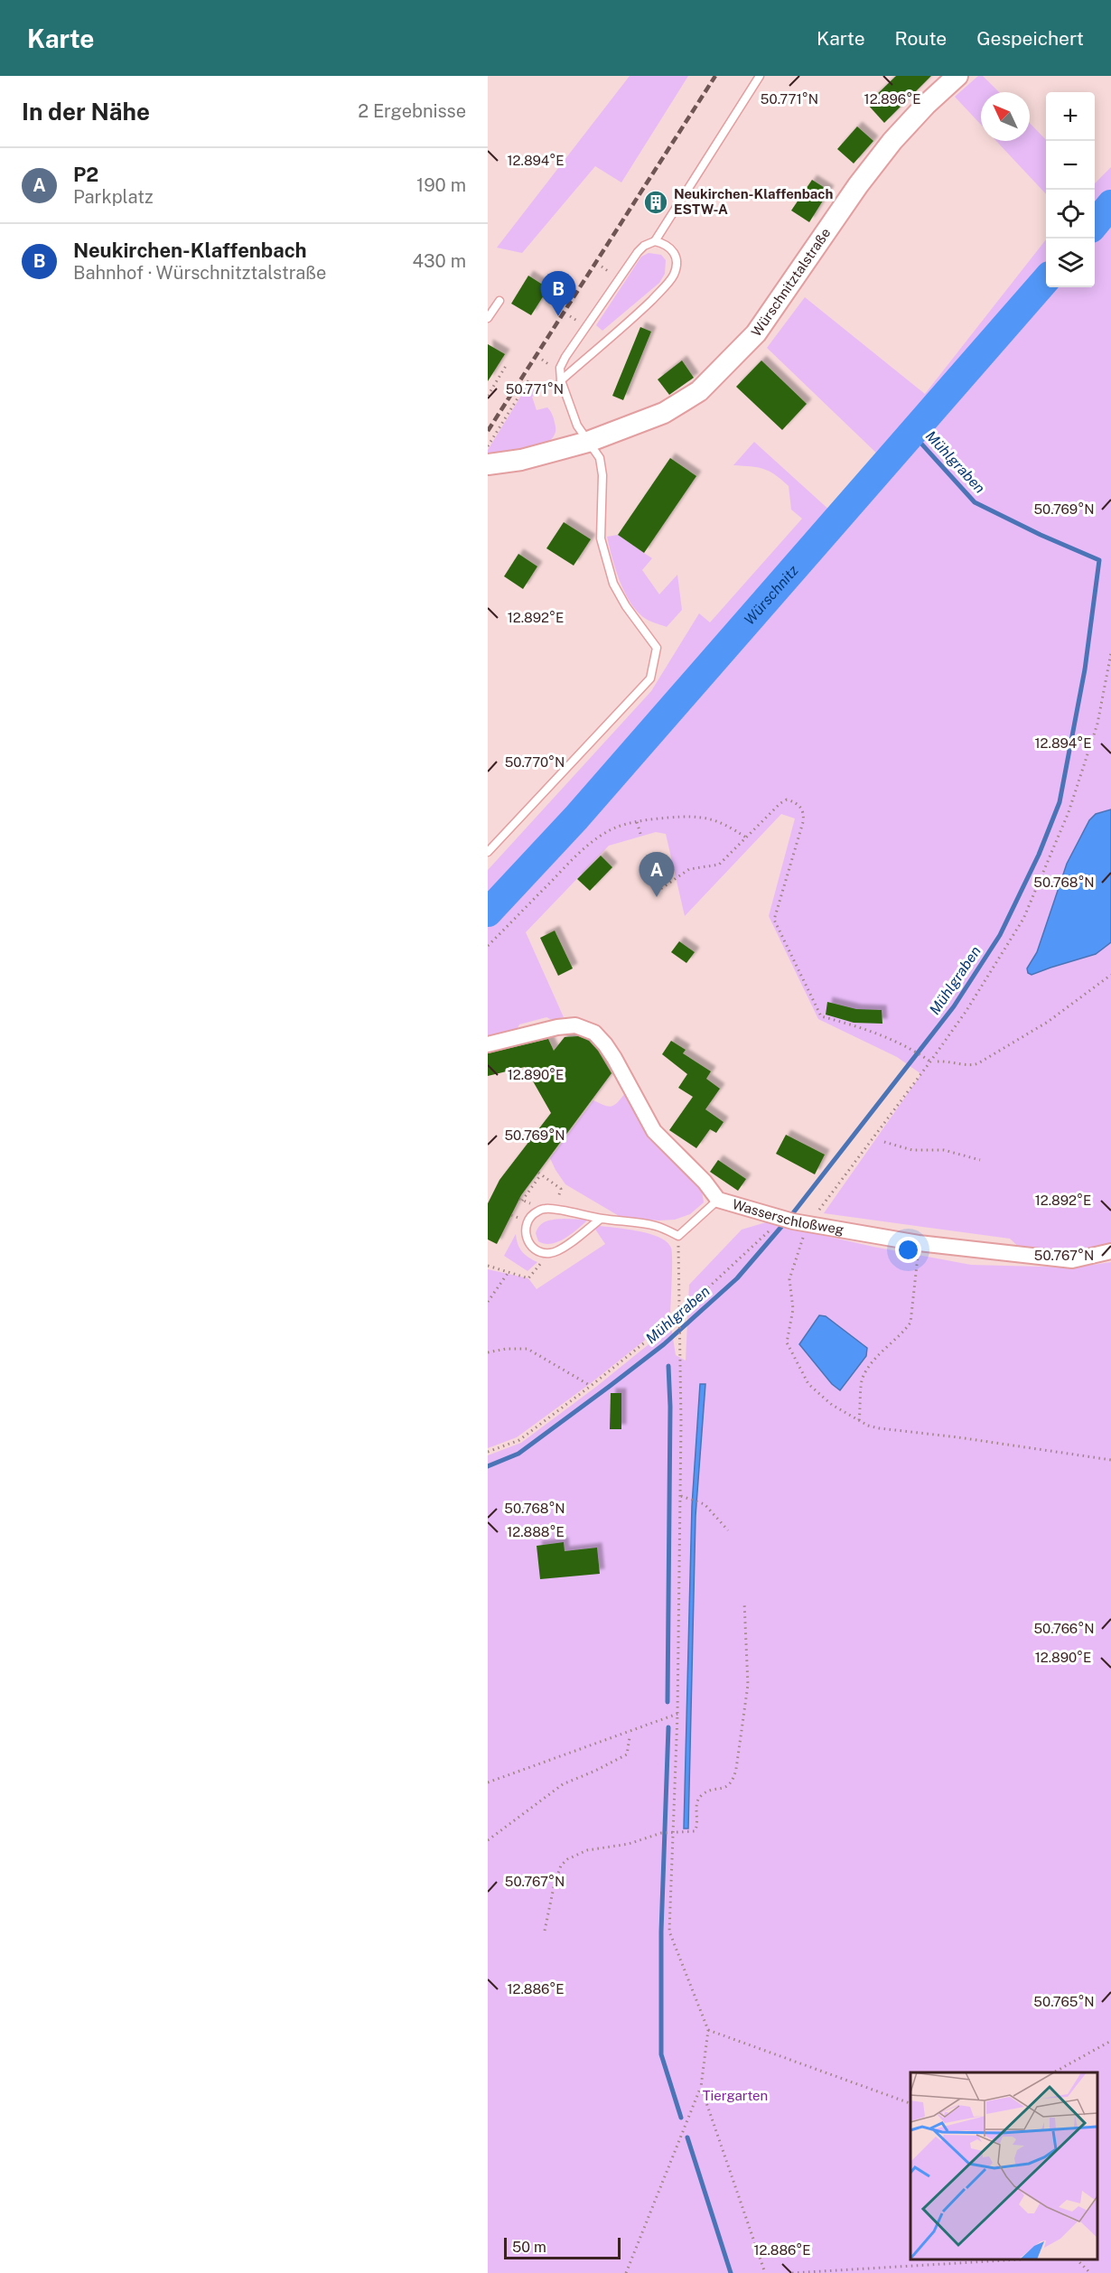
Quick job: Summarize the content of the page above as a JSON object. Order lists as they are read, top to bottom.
{
  "streets": {
    "main road": ["Würschnitztalstraße"],
    "street": ["Wasserschloßweg"]
  },
  "water": ["Mühlgraben", "Würschnitz"],
  "parks": ["Tiergarten"],
  "places": {
    "building": ["Neukirchen-Klaffenbach ESTW-A"]
  },
  "scale_bar": "50 m",
  "north": "top left",
  "page": {
    "header": "Karte",
    "nav": ["Karte", "Route", "Gespeichert"],
    "heading": ["In der Nähe", "2 Ergebnisse"],
    "map_buttons": ["+", "−"],
    "list": [
      {
        "mark": "A",
        "name": "P2",
        "note": "Parkplatz",
        "value": "190 m"
      },
      {
        "mark": "B",
        "name": "Neukirchen-Klaffenbach",
        "note": "Bahnhof · Würschnitztalstraße",
        "value": "430 m"
      }
    ],
    "pins": ["B", "A"],
    "scale": "50 m"
  },
  "coordinates": [
    "12.896°E",
    "50.771°N",
    "12.894°E",
    "50.769°N",
    "12.892°E",
    "50.770°N",
    "50.768°N",
    "12.890°E",
    "50.767°N",
    "12.888°E",
    "50.766°N",
    "12.886°E",
    "50.765°N"
  ]
}
